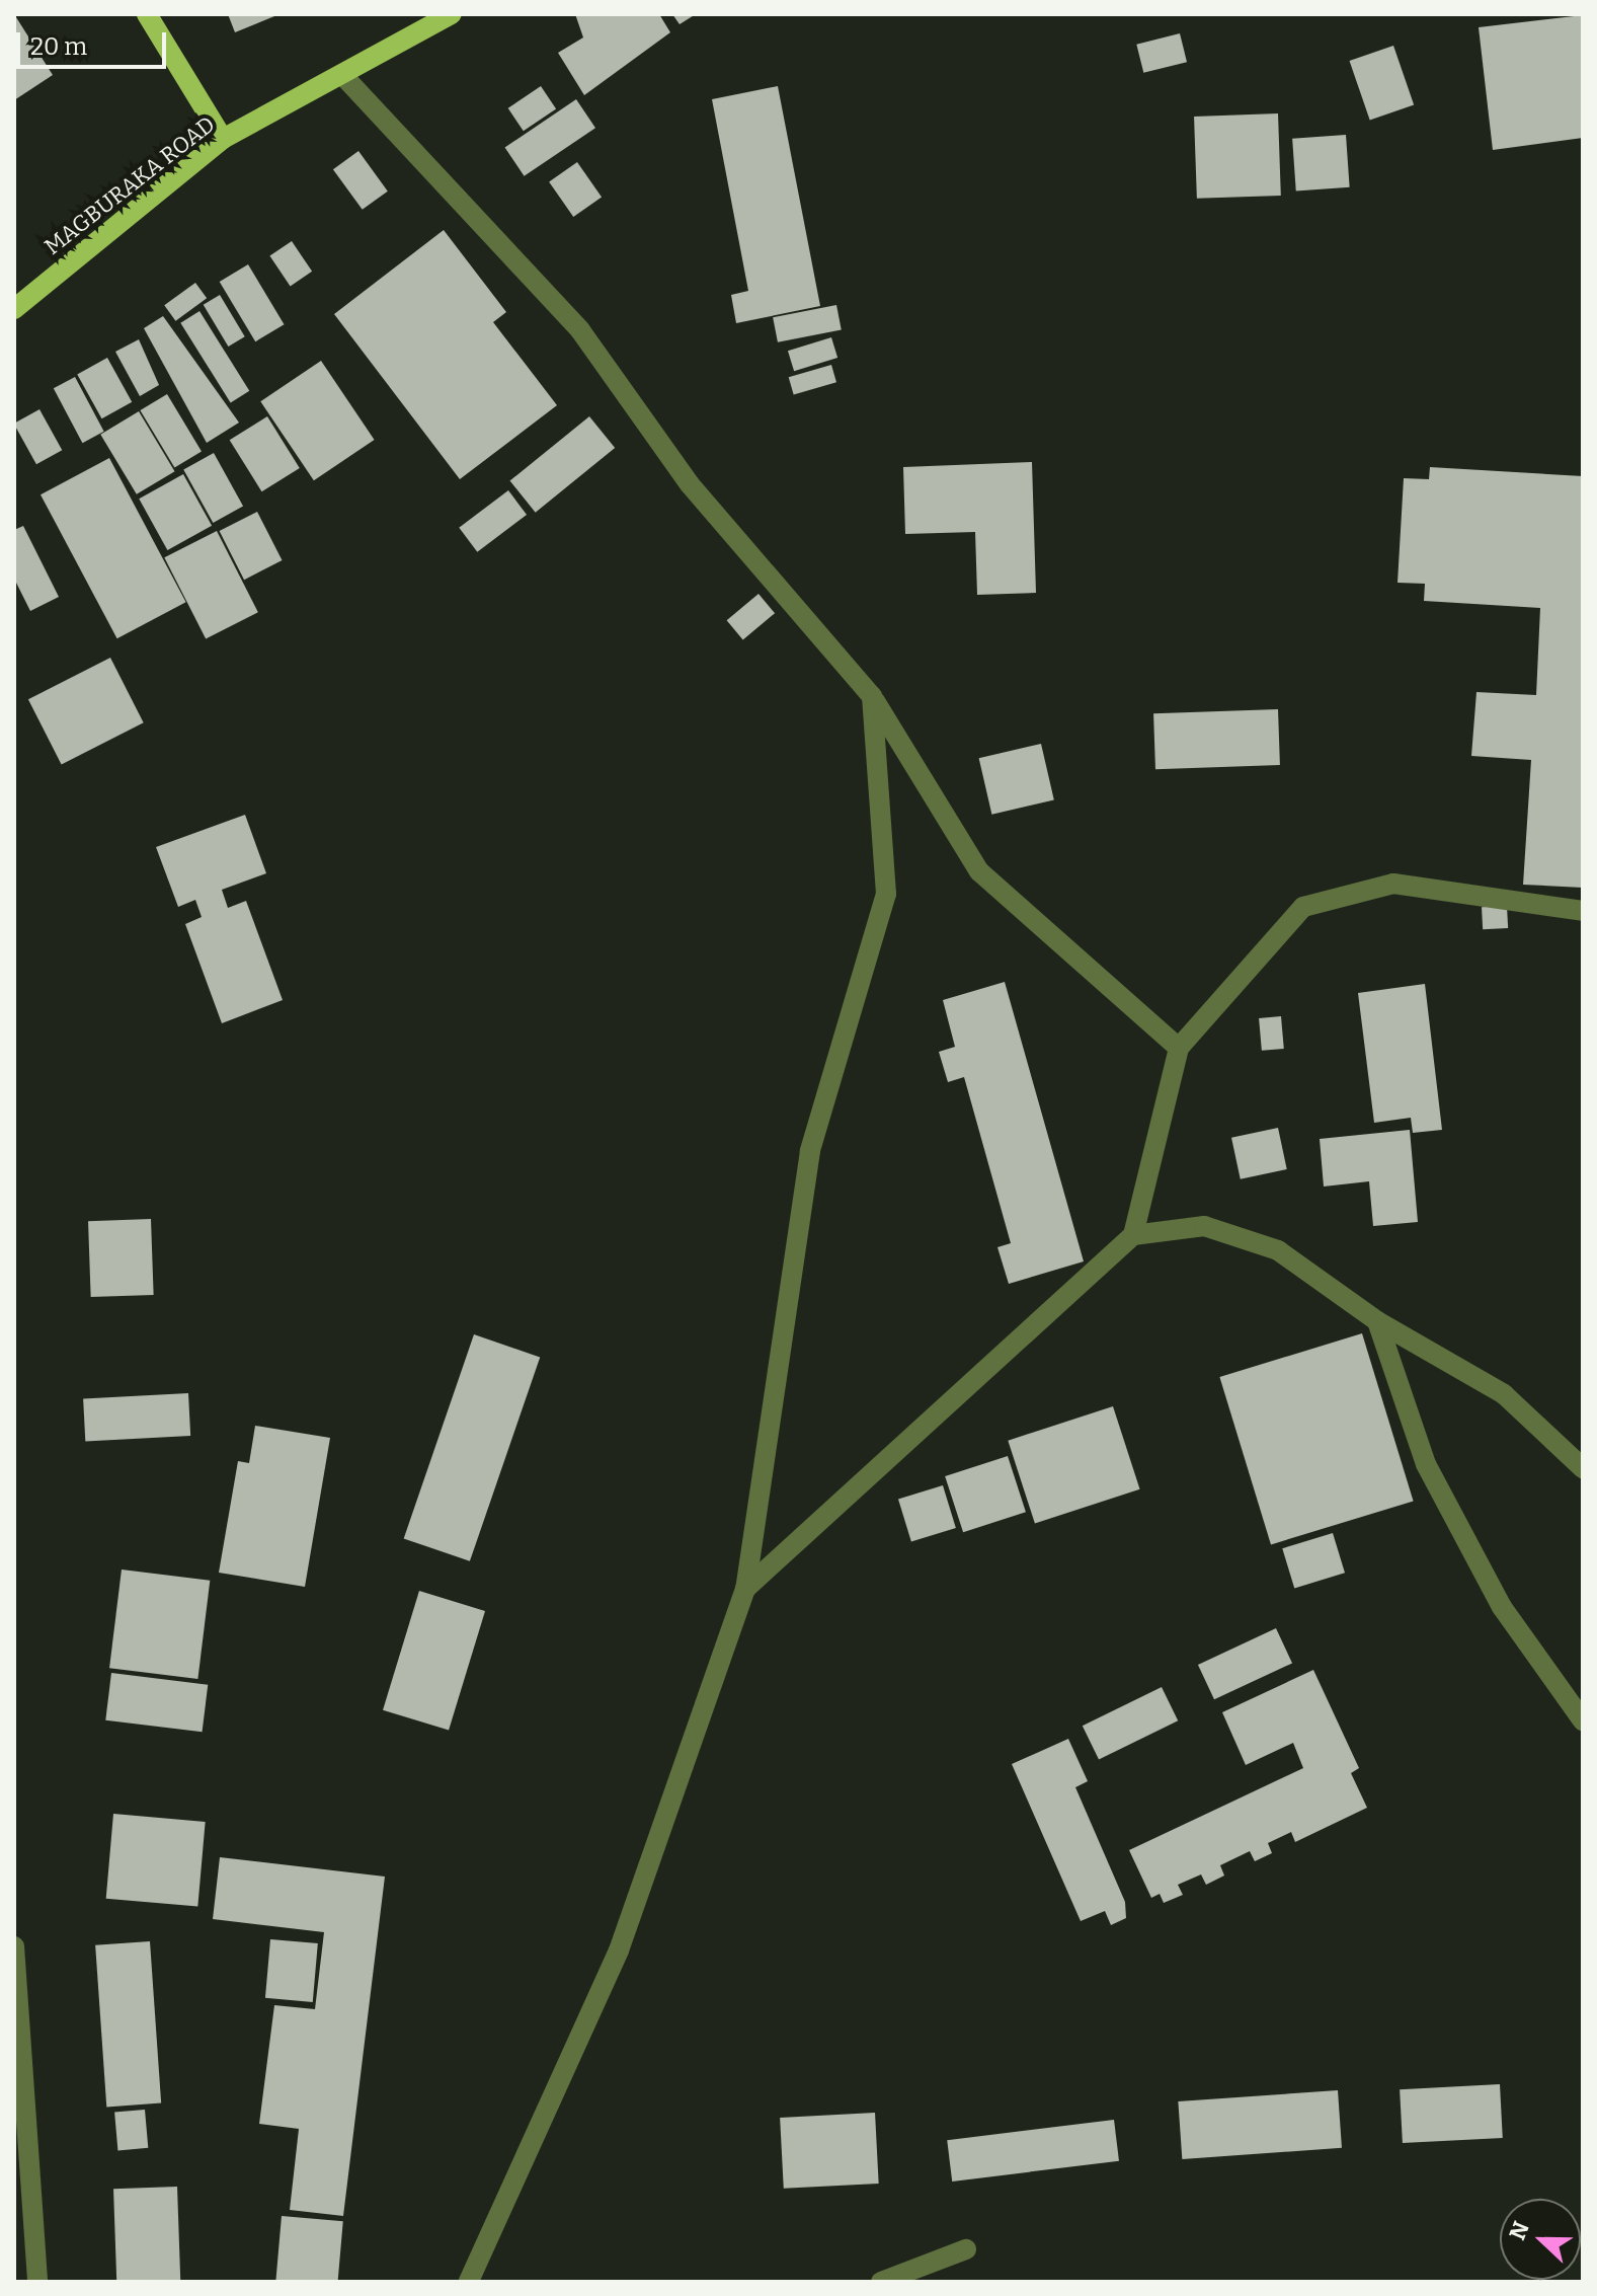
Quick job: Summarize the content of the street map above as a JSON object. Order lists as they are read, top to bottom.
{
  "streets": {
    "main road": ["MAGBURAKA ROAD"]
  },
  "scale_bar": "20 m",
  "north": "left"
}
